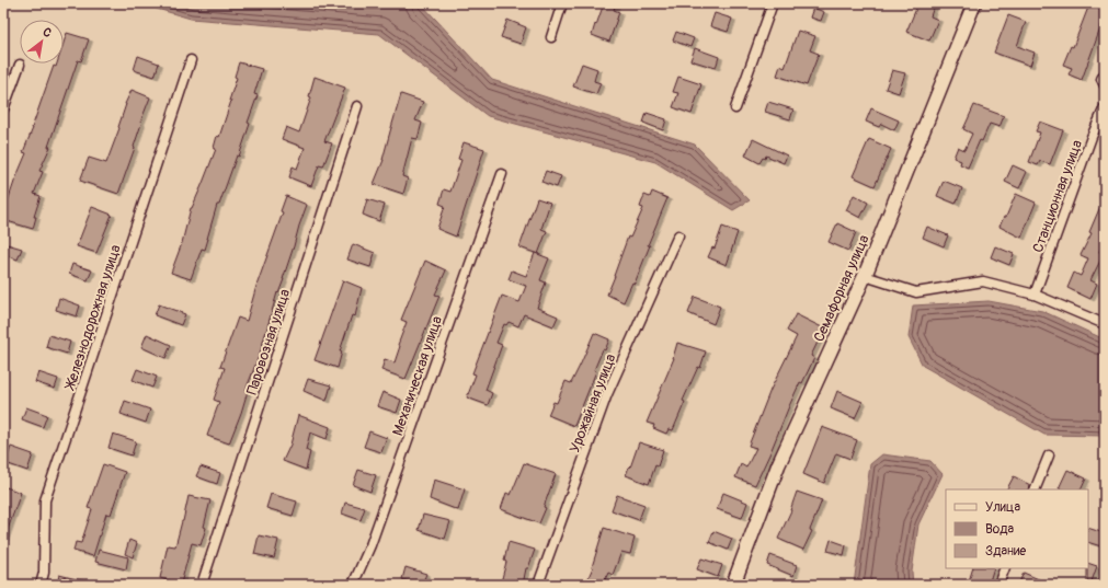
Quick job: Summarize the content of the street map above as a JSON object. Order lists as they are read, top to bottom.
{
  "streets": {
    "street": [
      "Станционная улица",
      "Семафорная улица",
      "Железнодорожная улица",
      "Паровозная улица",
      "Механическая улица",
      "Урожайная улица"
    ]
  },
  "legend": ["Улица", "Вода", "Здание"],
  "north": "top right"
}
